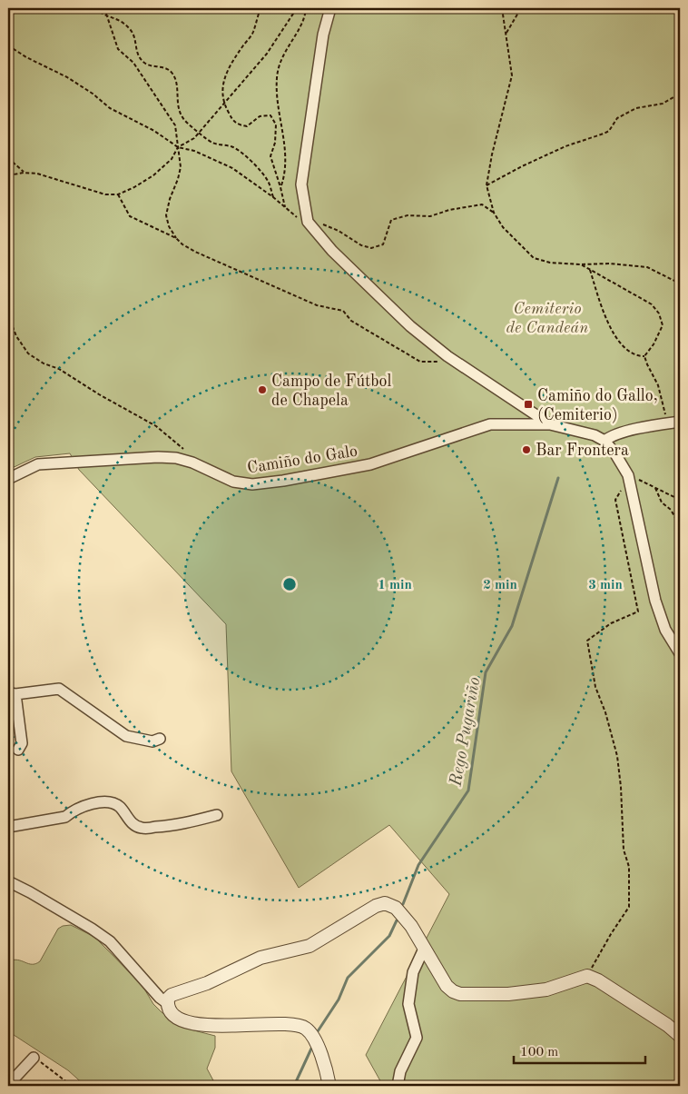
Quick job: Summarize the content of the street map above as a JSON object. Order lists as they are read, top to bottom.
{
  "streets": {
    "street": ["Camiño do Galo"]
  },
  "water": ["Rego Pugariño"],
  "parks": ["Cemiterio de Candeán"],
  "places": {
    "other": ["Campo de Fútbol de Chapela", "Bar Frontera"],
    "transit": ["Camiño do Gallo, (Cemiterio)"]
  },
  "scale_bar": "100 m",
  "rings": ["1 min", "2 min", "3 min"]
}
